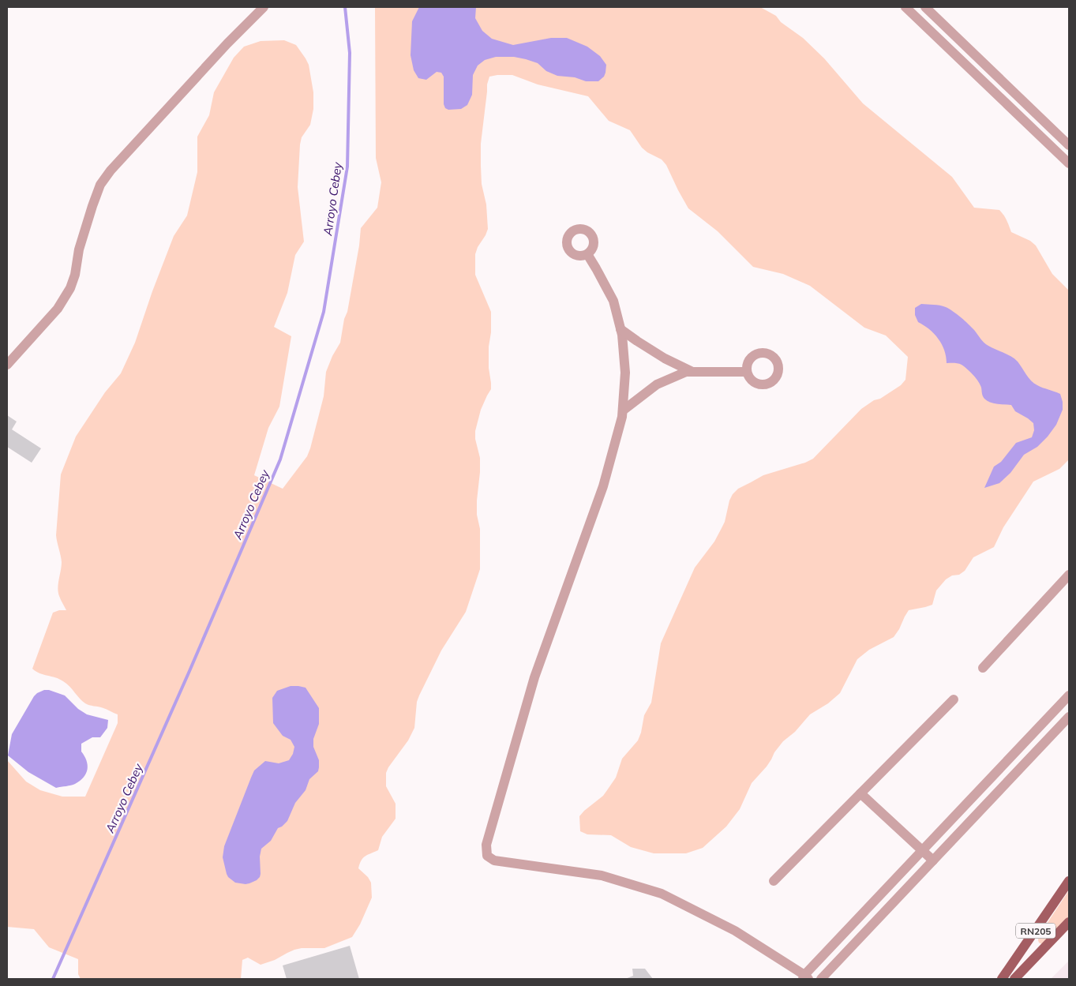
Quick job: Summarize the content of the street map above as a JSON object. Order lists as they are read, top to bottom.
{
  "streets": {
    "main road": ["RN205"]
  },
  "water": ["Arroyo Cebey"]
}
